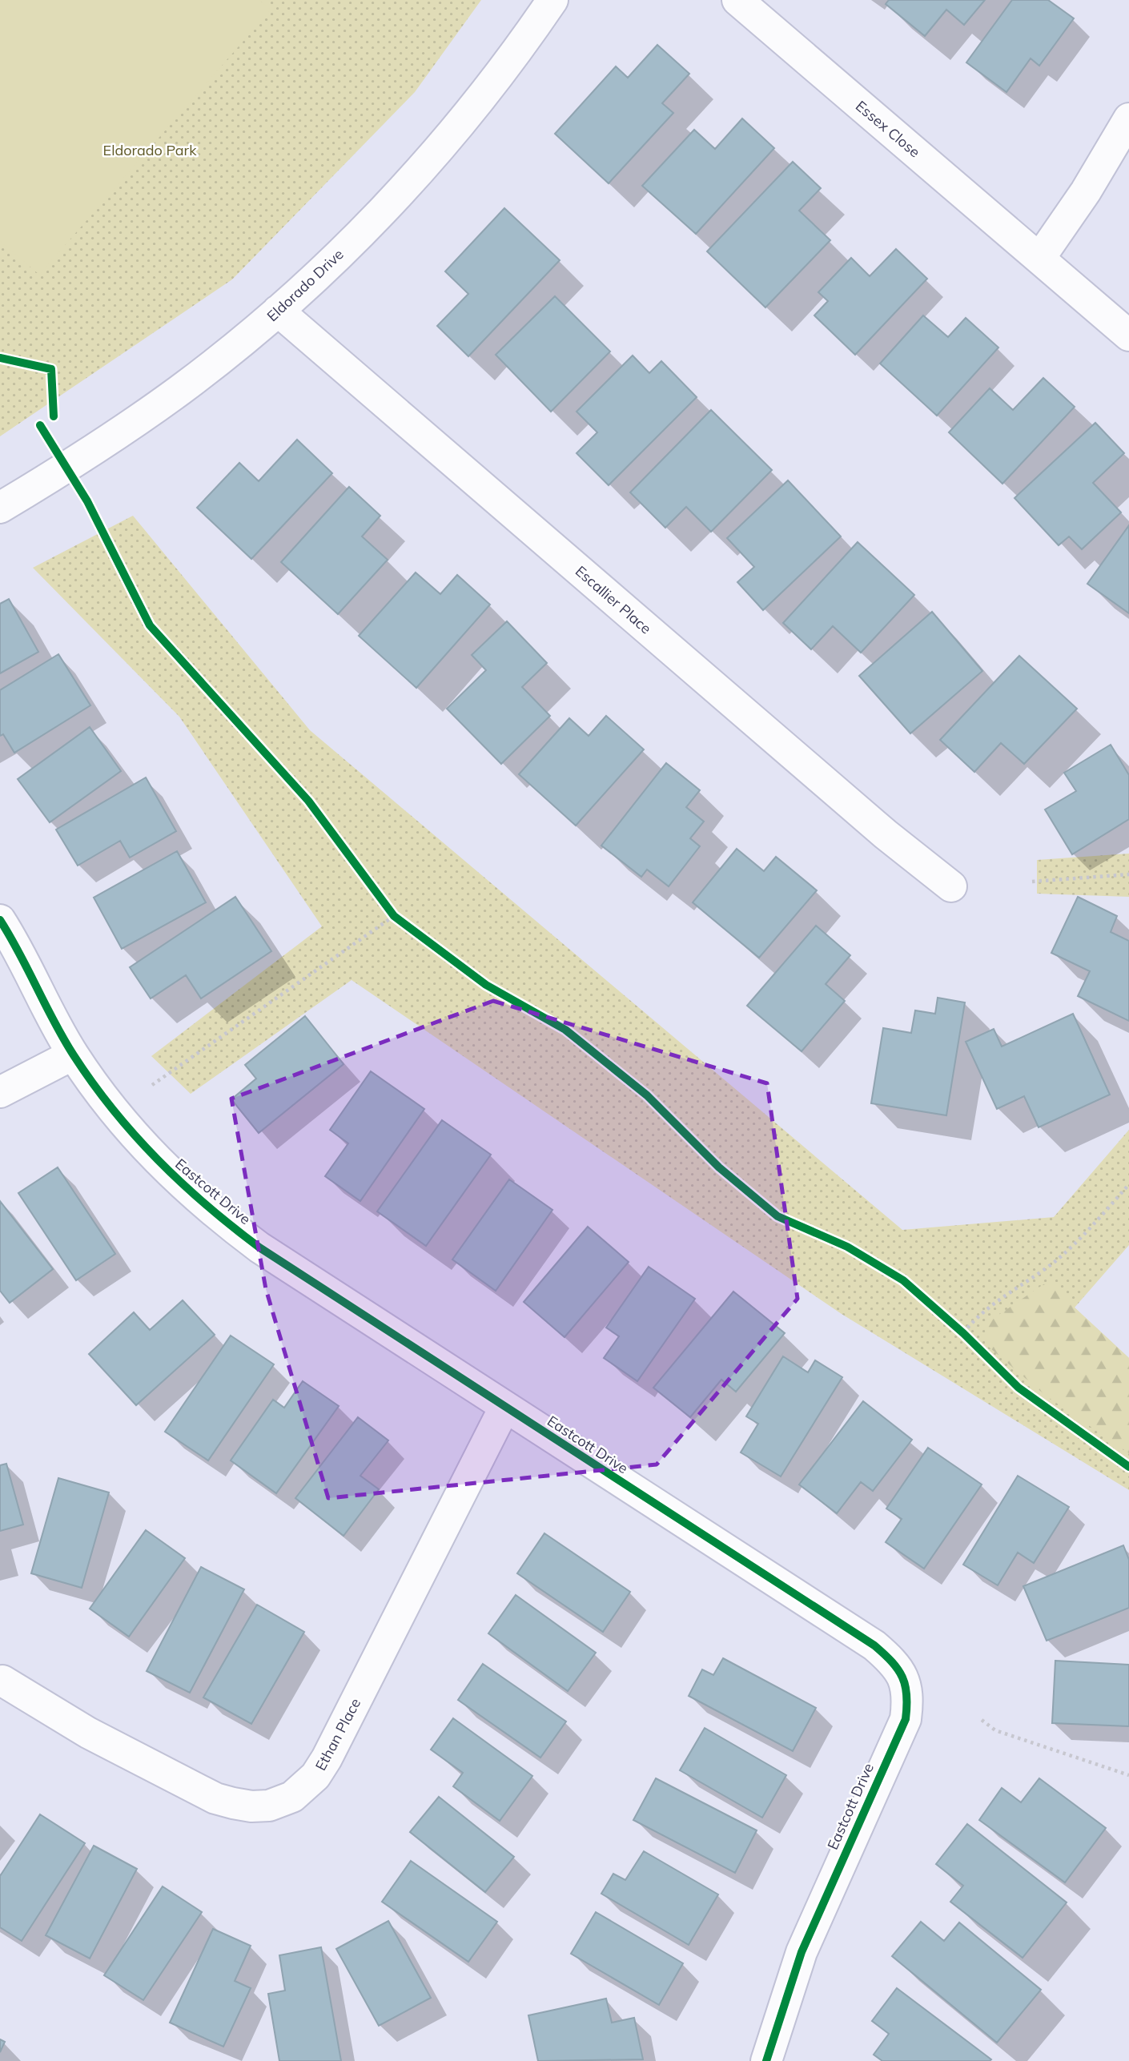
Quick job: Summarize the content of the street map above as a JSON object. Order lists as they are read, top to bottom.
{
  "streets": {
    "street": [
      "Essex Close",
      "Eldorado Drive",
      "Escallier Place",
      "Eastcott Drive",
      "Ethan Place"
    ]
  },
  "crossings": [
    ["Eldorado Drive", "Escallier Place"],
    ["Eastcott Drive", "Ethan Place"]
  ],
  "parks": ["Eldorado Park"]
}
